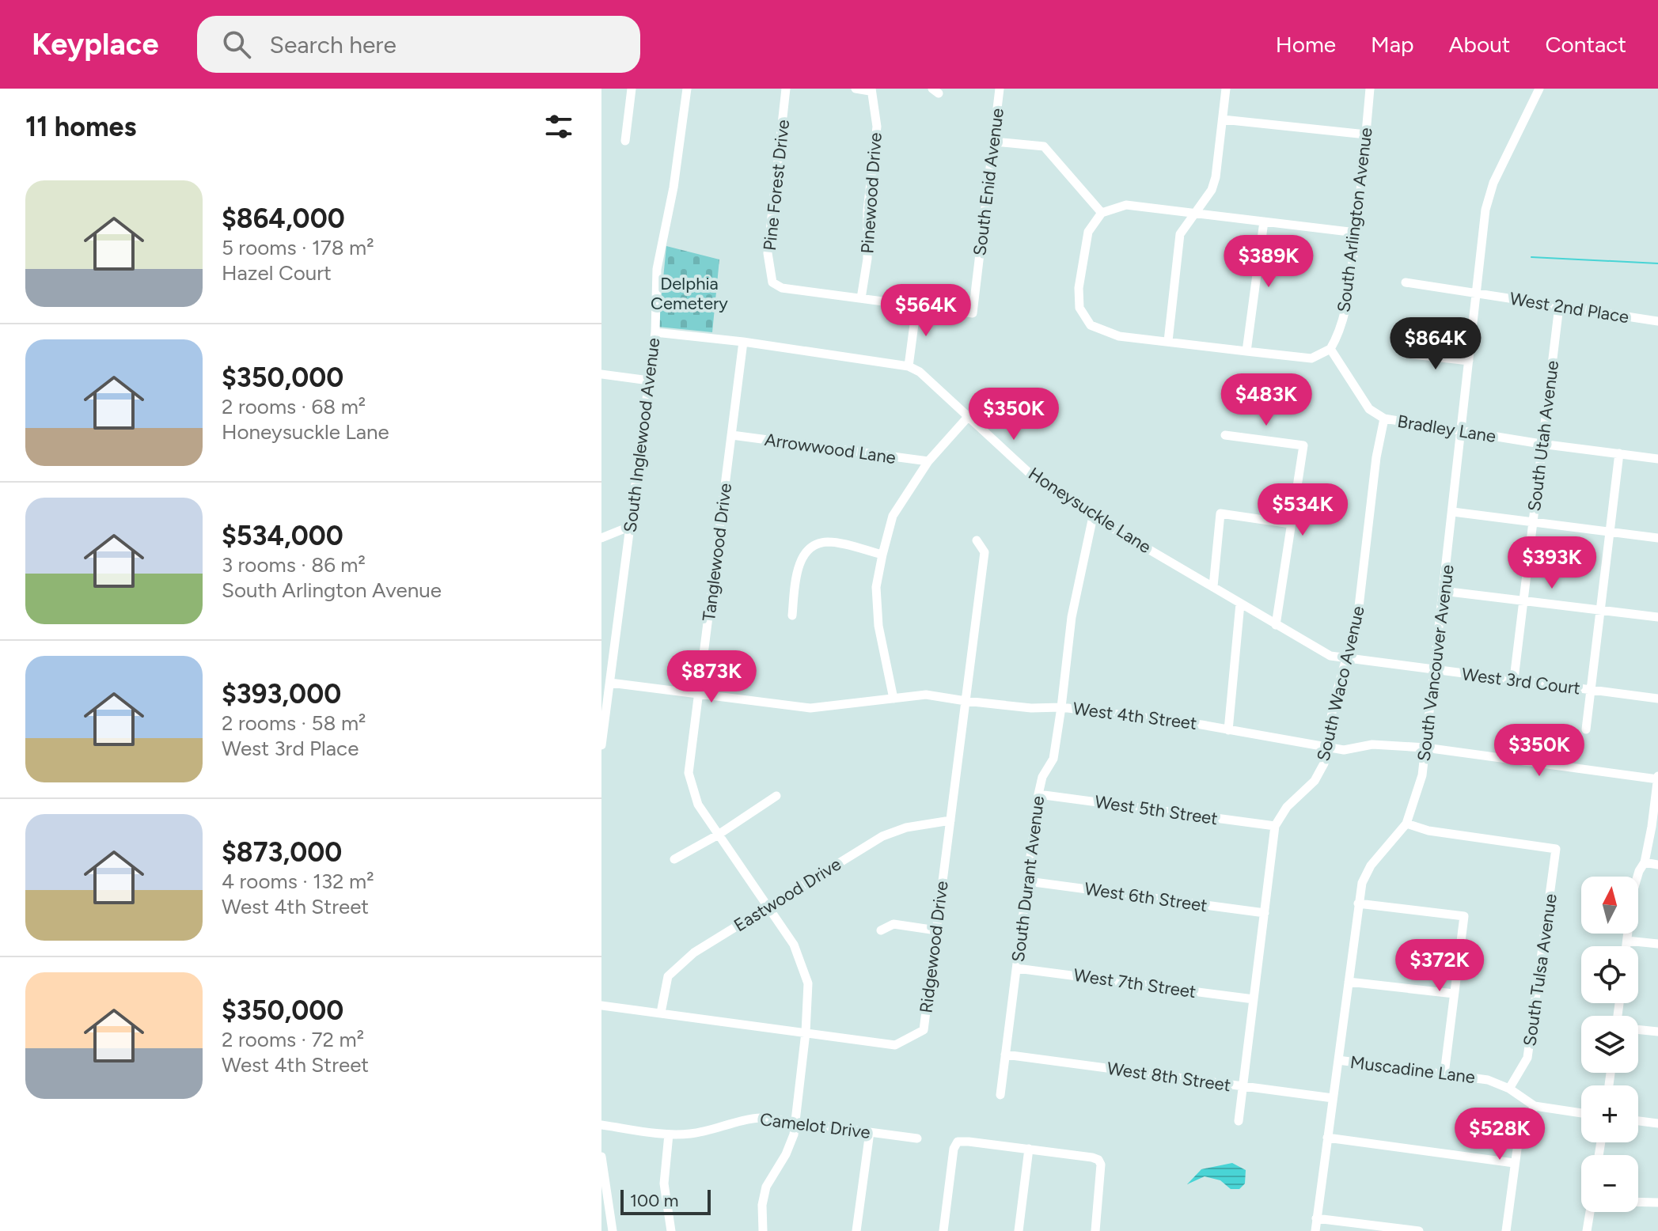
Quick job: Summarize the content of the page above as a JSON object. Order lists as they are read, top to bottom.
{
  "streets": {
    "street": [
      "South Enid Avenue",
      "Pine Forest Drive",
      "Pinewood Drive",
      "South Arlington Avenue",
      "West 2nd Place",
      "Bradley Lane",
      "South Inglewood Avenue",
      "South Utah Avenue",
      "Arrowwood Lane",
      "Honeysuckle Lane",
      "Tanglewood Drive",
      "South Vancouver Avenue",
      "West 3rd Court",
      "South Waco Avenue",
      "West 4th Street",
      "West 5th Street",
      "South Durant Avenue",
      "Eastwood Drive",
      "West 6th Street",
      "Ridgewood Drive",
      "South Tulsa Avenue",
      "West 7th Street",
      "Muscadine Lane",
      "West 8th Street",
      "Camelot Drive"
    ]
  },
  "crossings": [
    ["Pine Forest Drive", "Pinewood Drive"],
    ["South Arlington Avenue", "Bradley Lane"],
    ["West 2nd Place", "South Utah Avenue"],
    ["West 2nd Place", "South Vancouver Avenue"],
    ["Bradley Lane", "South Utah Avenue"],
    ["Bradley Lane", "South Vancouver Avenue"],
    ["Bradley Lane", "South Waco Avenue"],
    ["South Inglewood Avenue", "Honeysuckle Lane"],
    ["South Inglewood Avenue", "West 4th Street"],
    ["South Utah Avenue", "West 3rd Court"],
    ["Arrowwood Lane", "Tanglewood Drive"],
    ["Honeysuckle Lane", "Tanglewood Drive"],
    ["Honeysuckle Lane", "West 3rd Court"],
    ["Honeysuckle Lane", "South Waco Avenue"],
    ["Honeysuckle Lane", "South Durant Avenue"],
    ["Tanglewood Drive", "West 4th Street"],
    ["Tanglewood Drive", "Eastwood Drive"],
    ["Tanglewood Drive", "Ridgewood Drive"],
    ["Tanglewood Drive", "Camelot Drive"],
    ["South Vancouver Avenue", "West 3rd Court"],
    ["South Vancouver Avenue", "West 4th Street"],
    ["South Vancouver Avenue", "South Tulsa Avenue"],
    ["South Vancouver Avenue", "Muscadine Lane"],
    ["South Vancouver Avenue", "West 8th Street"],
    ["West 3rd Court", "South Waco Avenue"],
    ["South Waco Avenue", "West 4th Street"],
    ["South Waco Avenue", "West 5th Street"],
    ["South Waco Avenue", "West 6th Street"],
    ["South Waco Avenue", "West 7th Street"],
    ["South Waco Avenue", "West 8th Street"],
    ["West 4th Street", "South Durant Avenue"],
    ["West 4th Street", "Ridgewood Drive"],
    ["West 5th Street", "South Durant Avenue"],
    ["South Durant Avenue", "West 6th Street"],
    ["South Durant Avenue", "West 7th Street"],
    ["South Durant Avenue", "West 8th Street"],
    ["Eastwood Drive", "Ridgewood Drive"],
    ["South Tulsa Avenue", "Muscadine Lane"]
  ],
  "parks": ["Delphia Cemetery"],
  "scale_bar": "100 m",
  "north": "top",
  "page": {
    "header": "Keyplace",
    "search": "Search here",
    "nav": [
      "Home",
      "Map",
      "About",
      "Contact"
    ],
    "heading": "11 homes",
    "list": [
      {
        "name": "$864,000",
        "note": "5 rooms · 178 m² · Hazel Court"
      },
      {
        "name": "$350,000",
        "note": "2 rooms · 68 m² · Honeysuckle Lane"
      },
      {
        "name": "$534,000",
        "note": "3 rooms · 86 m² · South Arlington Avenue"
      },
      {
        "name": "$393,000",
        "note": "2 rooms · 58 m² · West 3rd Place"
      },
      {
        "name": "$873,000",
        "note": "4 rooms · 132 m² · West 4th Street"
      },
      {
        "name": "$350,000",
        "note": "2 rooms · 72 m² · West 4th Street"
      }
    ],
    "price": [
      "$389K",
      "$564K",
      "$864K",
      "$483K",
      "$350K",
      "$534K",
      "$393K",
      "$873K",
      "$350K",
      "$372K",
      "$528K"
    ],
    "map_buttons": ["+", "−"],
    "scale": "100 m"
  }
}
